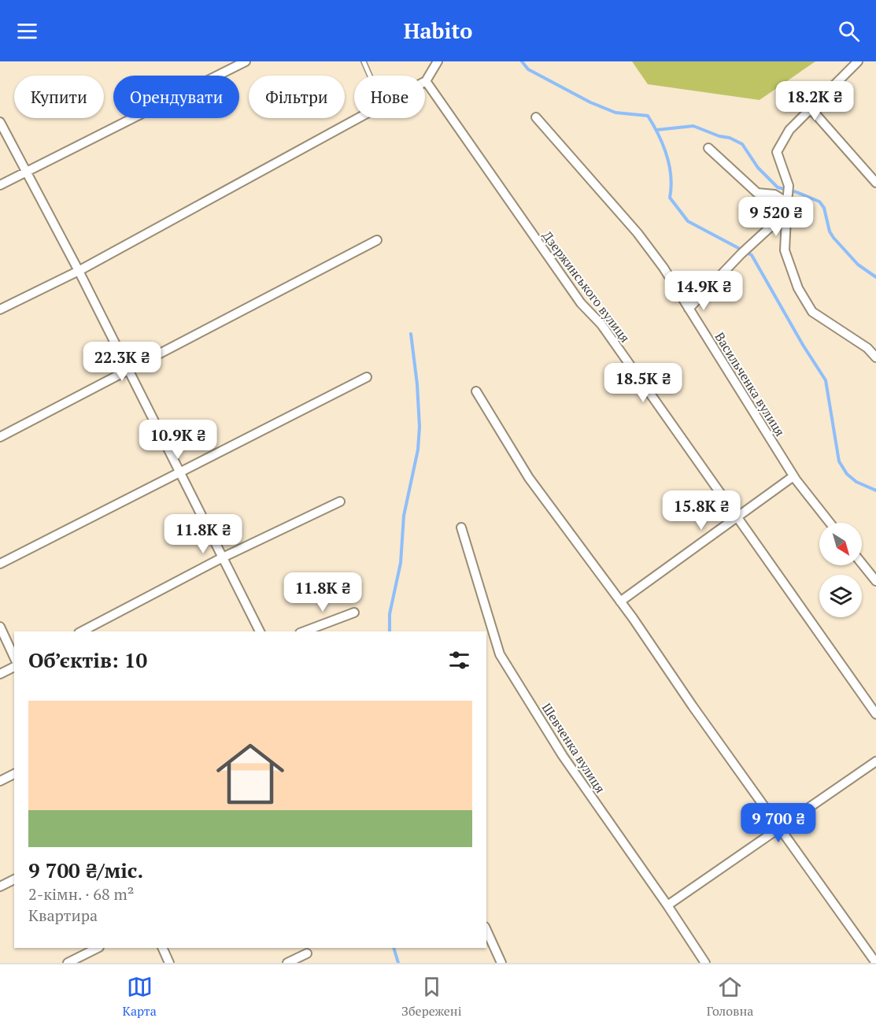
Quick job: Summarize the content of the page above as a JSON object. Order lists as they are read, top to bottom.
{
  "streets": {
    "street": ["Дзержинського вулиця", "Васильченка вулиця", "Шевченка вулиця"]
  },
  "north": "bottom right",
  "page": {
    "header": "Habito",
    "chip": [
      "Купити",
      "Орендувати",
      "Фільтри",
      "Нове"
    ],
    "price": [
      "18.2K ₴",
      "9 520 ₴",
      "14.9K ₴",
      "22.3K ₴",
      "18.5K ₴",
      "10.9K ₴",
      "15.8K ₴",
      "11.8K ₴",
      "11.8K ₴",
      "9 700 ₴"
    ],
    "heading": "Об’єктів: 10",
    "list": [
      {
        "name": "9 700 ₴/міс.",
        "note": "2-кімн. · 68 m² · Квартира"
      }
    ],
    "tabs": ["Карта", "Збережені", "Головна"]
  }
}
